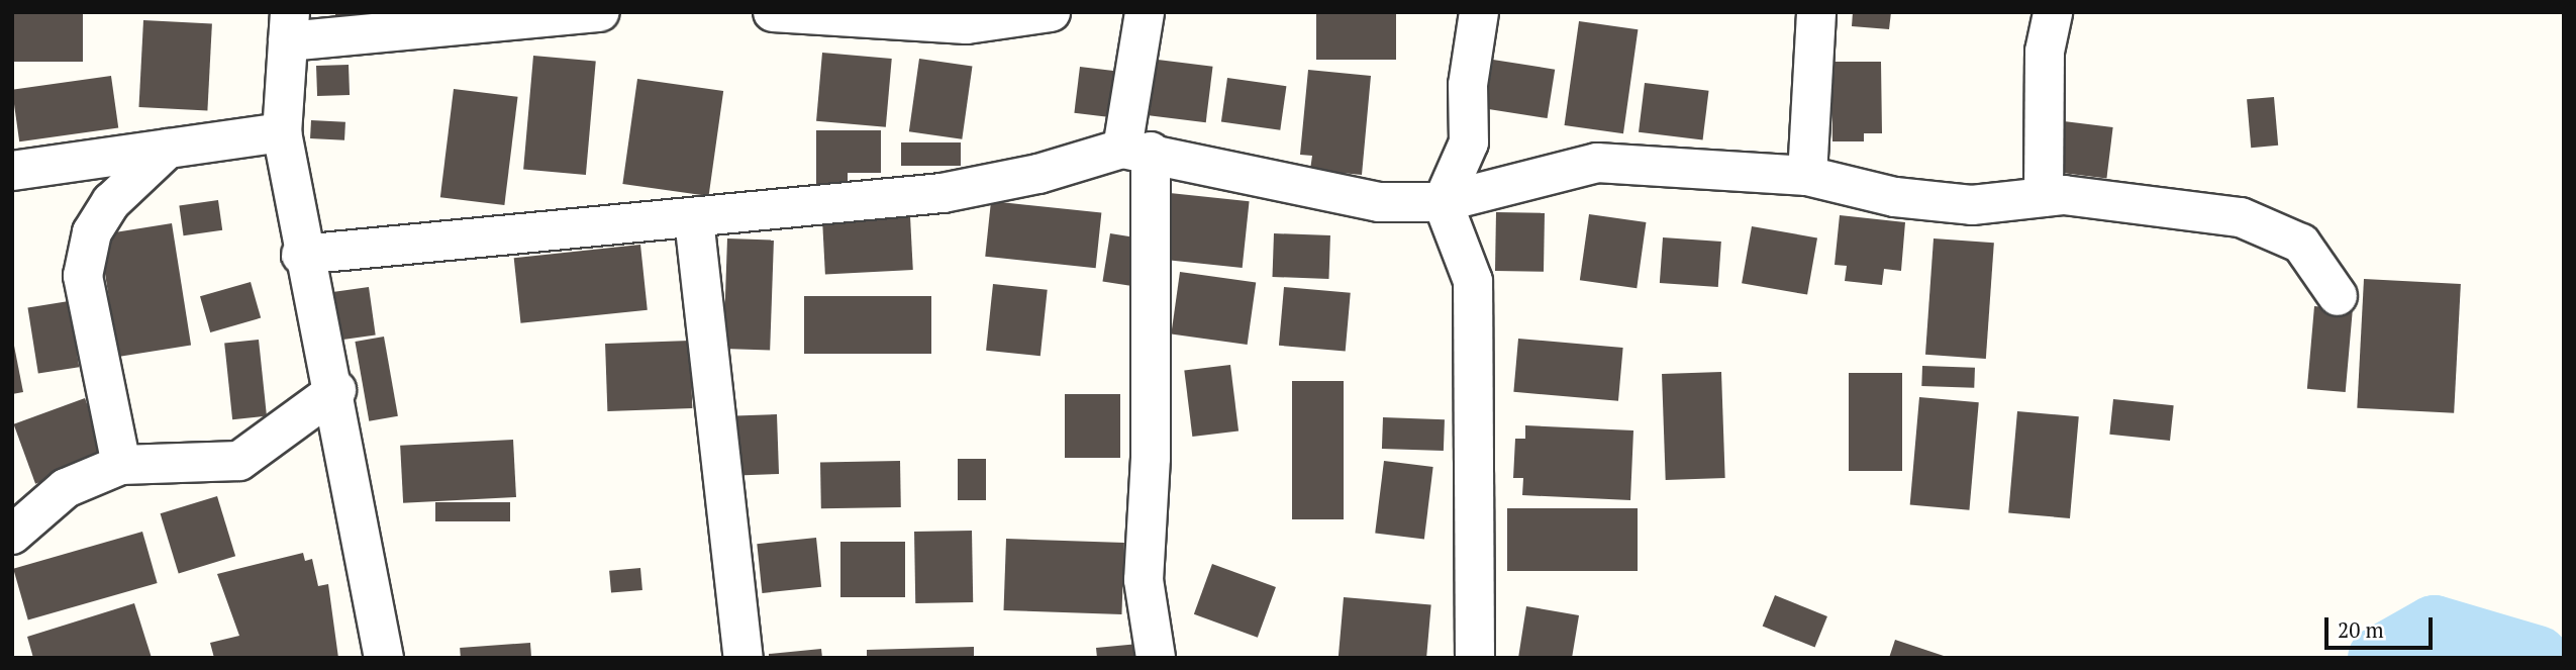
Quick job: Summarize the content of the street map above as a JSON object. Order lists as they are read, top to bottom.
{
  "scale_bar": "20 m"
}
